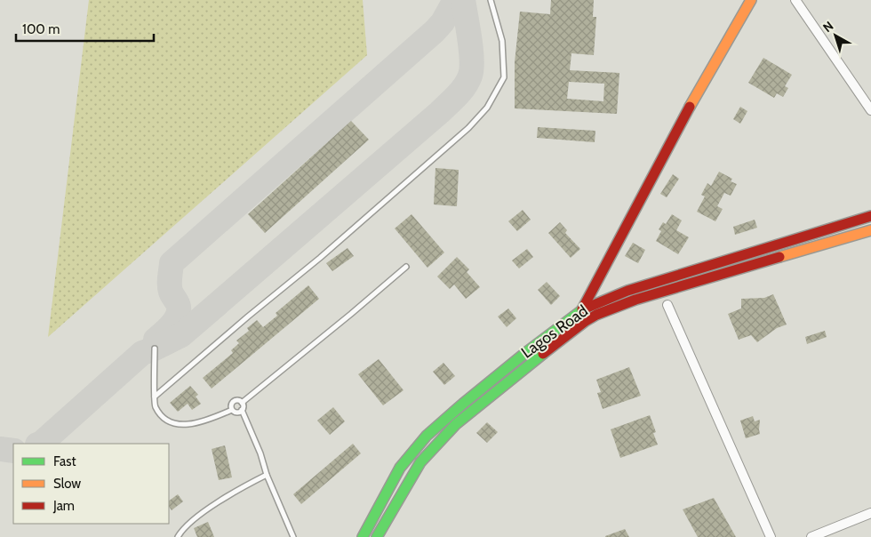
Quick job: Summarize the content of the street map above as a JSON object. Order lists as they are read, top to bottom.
{
  "streets": {
    "main road": ["Lagos Road"]
  },
  "legend": ["Fast", "Slow", "Jam"],
  "scale_bar": "100 m",
  "north": "top left"
}
